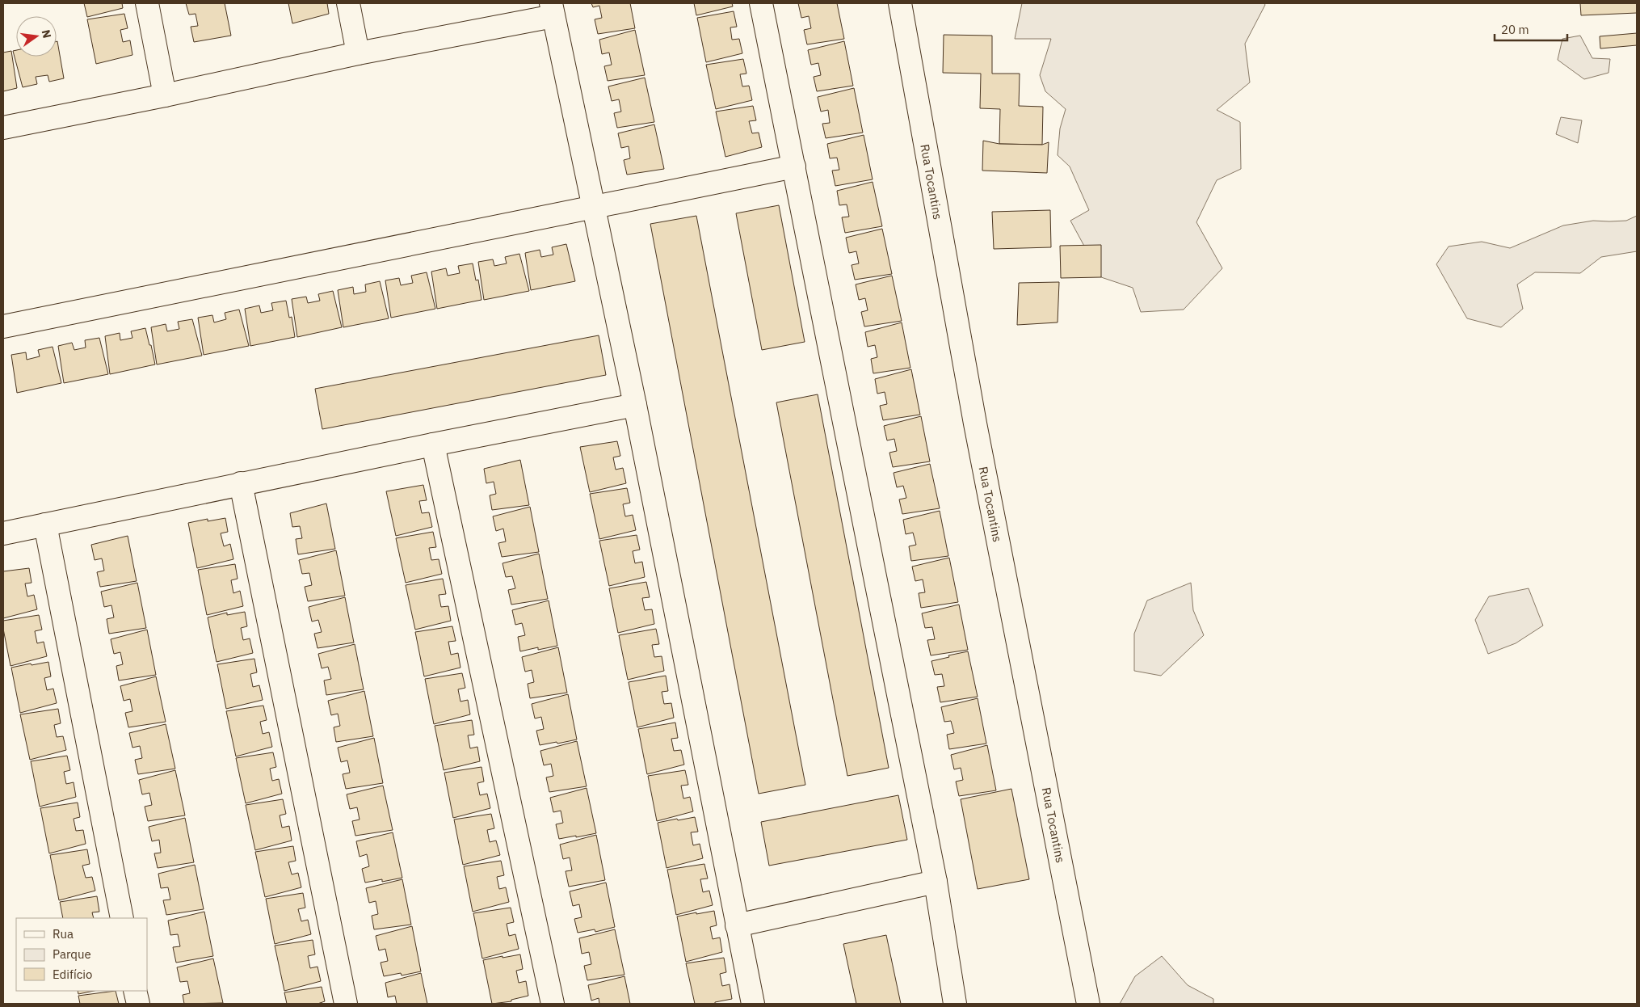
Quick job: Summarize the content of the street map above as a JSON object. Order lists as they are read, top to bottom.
{
  "streets": {
    "street": ["Rua Tocantins"]
  },
  "legend": ["Rua", "Parque", "Edifício"],
  "scale_bar": "20 m",
  "north": "right"
}
